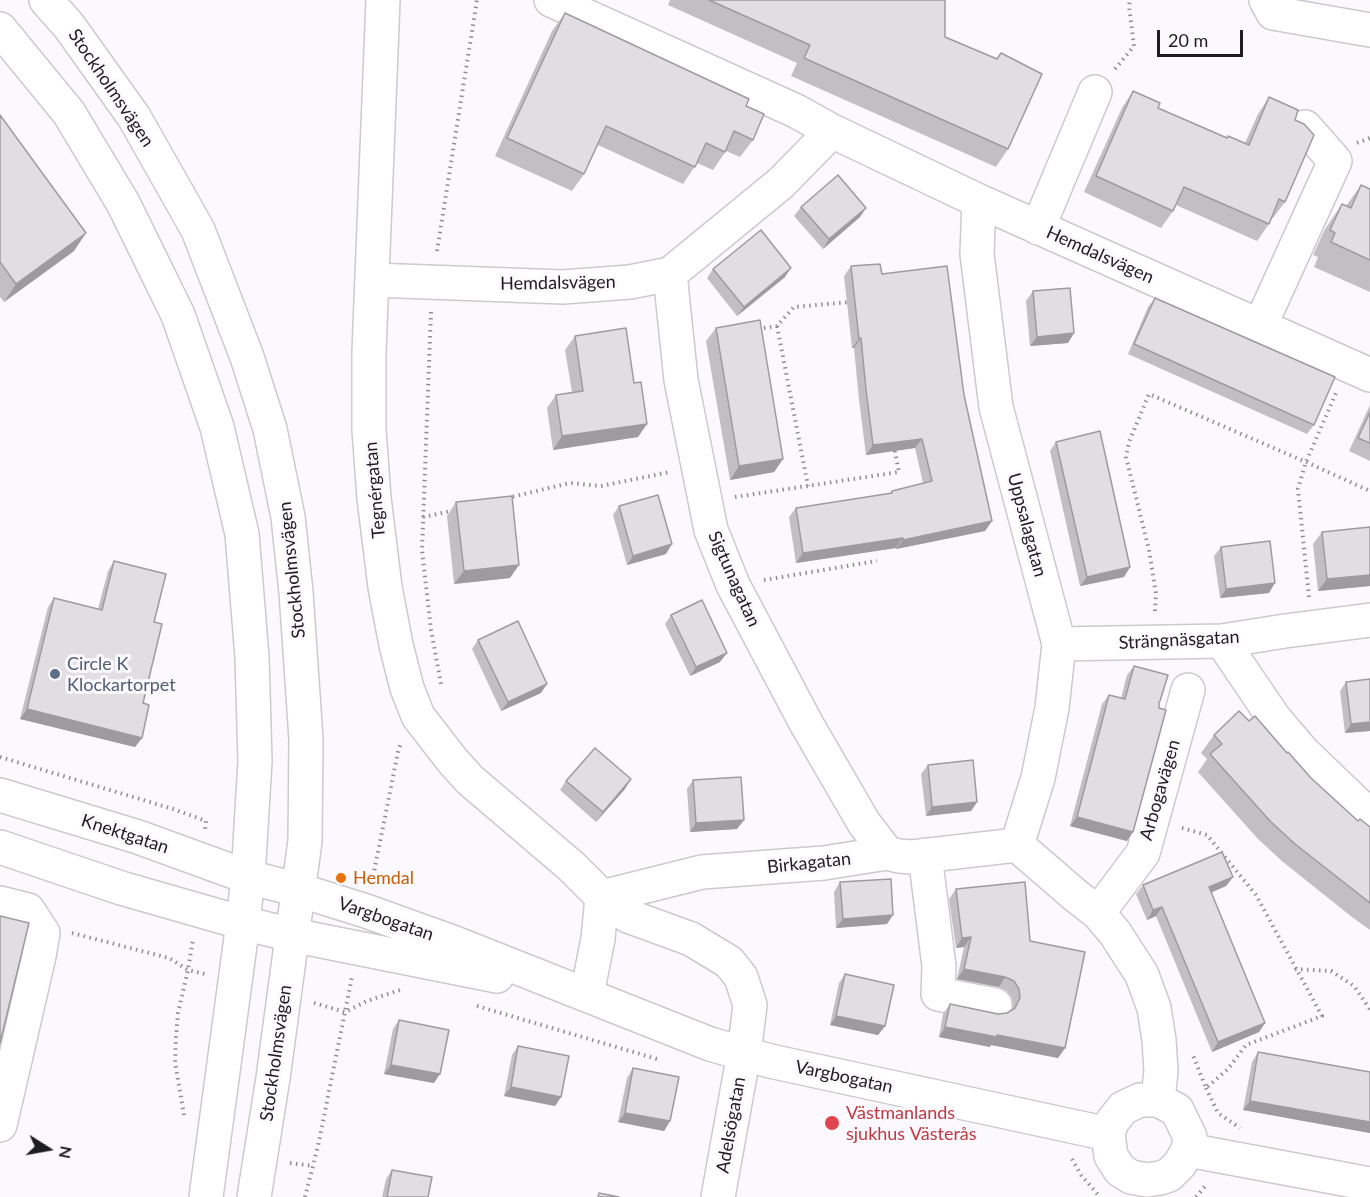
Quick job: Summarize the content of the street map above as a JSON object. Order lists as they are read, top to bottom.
{
  "streets": {
    "street": [
      "Stockholmsvägen",
      "Hemdalsvägen",
      "Tegnérgatan",
      "Uppsalagatan",
      "Sigtunagatan",
      "Strängnäsgatan",
      "Arbogavägen",
      "Knektgatan",
      "Birkagatan",
      "Vargbogatan",
      "Adelsögatan"
    ]
  },
  "crossings": [
    ["Stockholmsvägen", "Vargbogatan"],
    ["Hemdalsvägen", "Tegnérgatan"],
    ["Hemdalsvägen", "Uppsalagatan"],
    ["Hemdalsvägen", "Sigtunagatan"],
    ["Tegnérgatan", "Birkagatan"],
    ["Tegnérgatan", "Vargbogatan"],
    ["Tegnérgatan", "Adelsögatan"],
    ["Uppsalagatan", "Strängnäsgatan"],
    ["Uppsalagatan", "Birkagatan"],
    ["Sigtunagatan", "Birkagatan"],
    ["Knektgatan", "Vargbogatan"],
    ["Vargbogatan", "Adelsögatan"]
  ],
  "places": ["Circle K Klockartorpet", "Hemdal", "Västmanlands sjukhus Västerås"],
  "scale_bar": "20 m",
  "north": "right"
}
